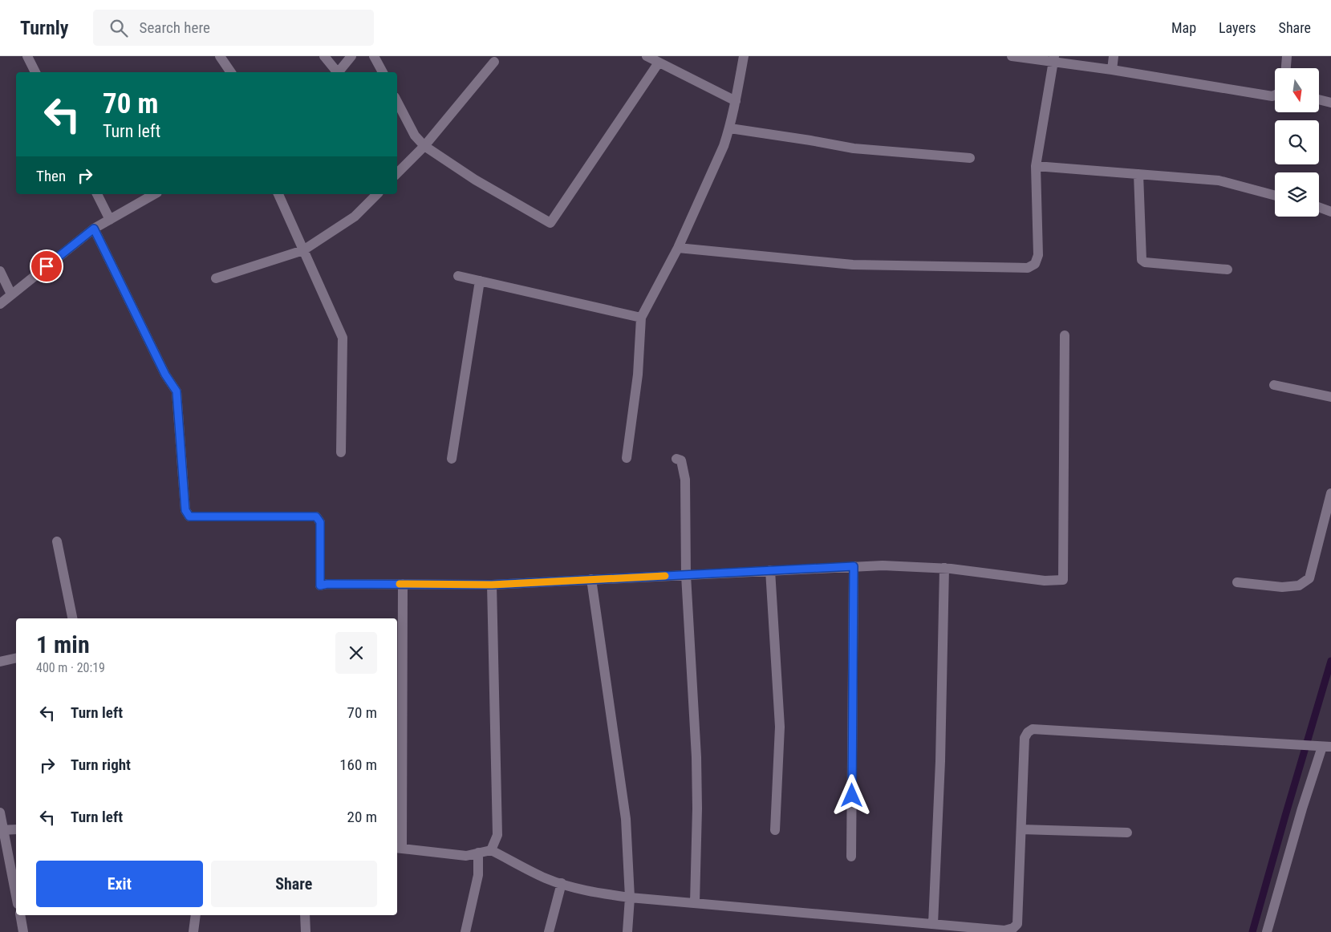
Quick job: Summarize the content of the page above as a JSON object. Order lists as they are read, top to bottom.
{
  "north": "bottom",
  "page": {
    "header": "Turnly",
    "search": "Search here",
    "nav": ["Map", "Layers", "Share"],
    "turn": ["70 m", "Turn left"],
    "then": "Then",
    "heading": ["1 min", "400 m · 20:19"],
    "list": [
      {
        "name": "Turn left",
        "value": "70 m"
      },
      {
        "name": "Turn right",
        "value": "160 m"
      },
      {
        "name": "Turn left",
        "value": "20 m"
      }
    ],
    "buttons": ["Exit", "Share"]
  }
}
